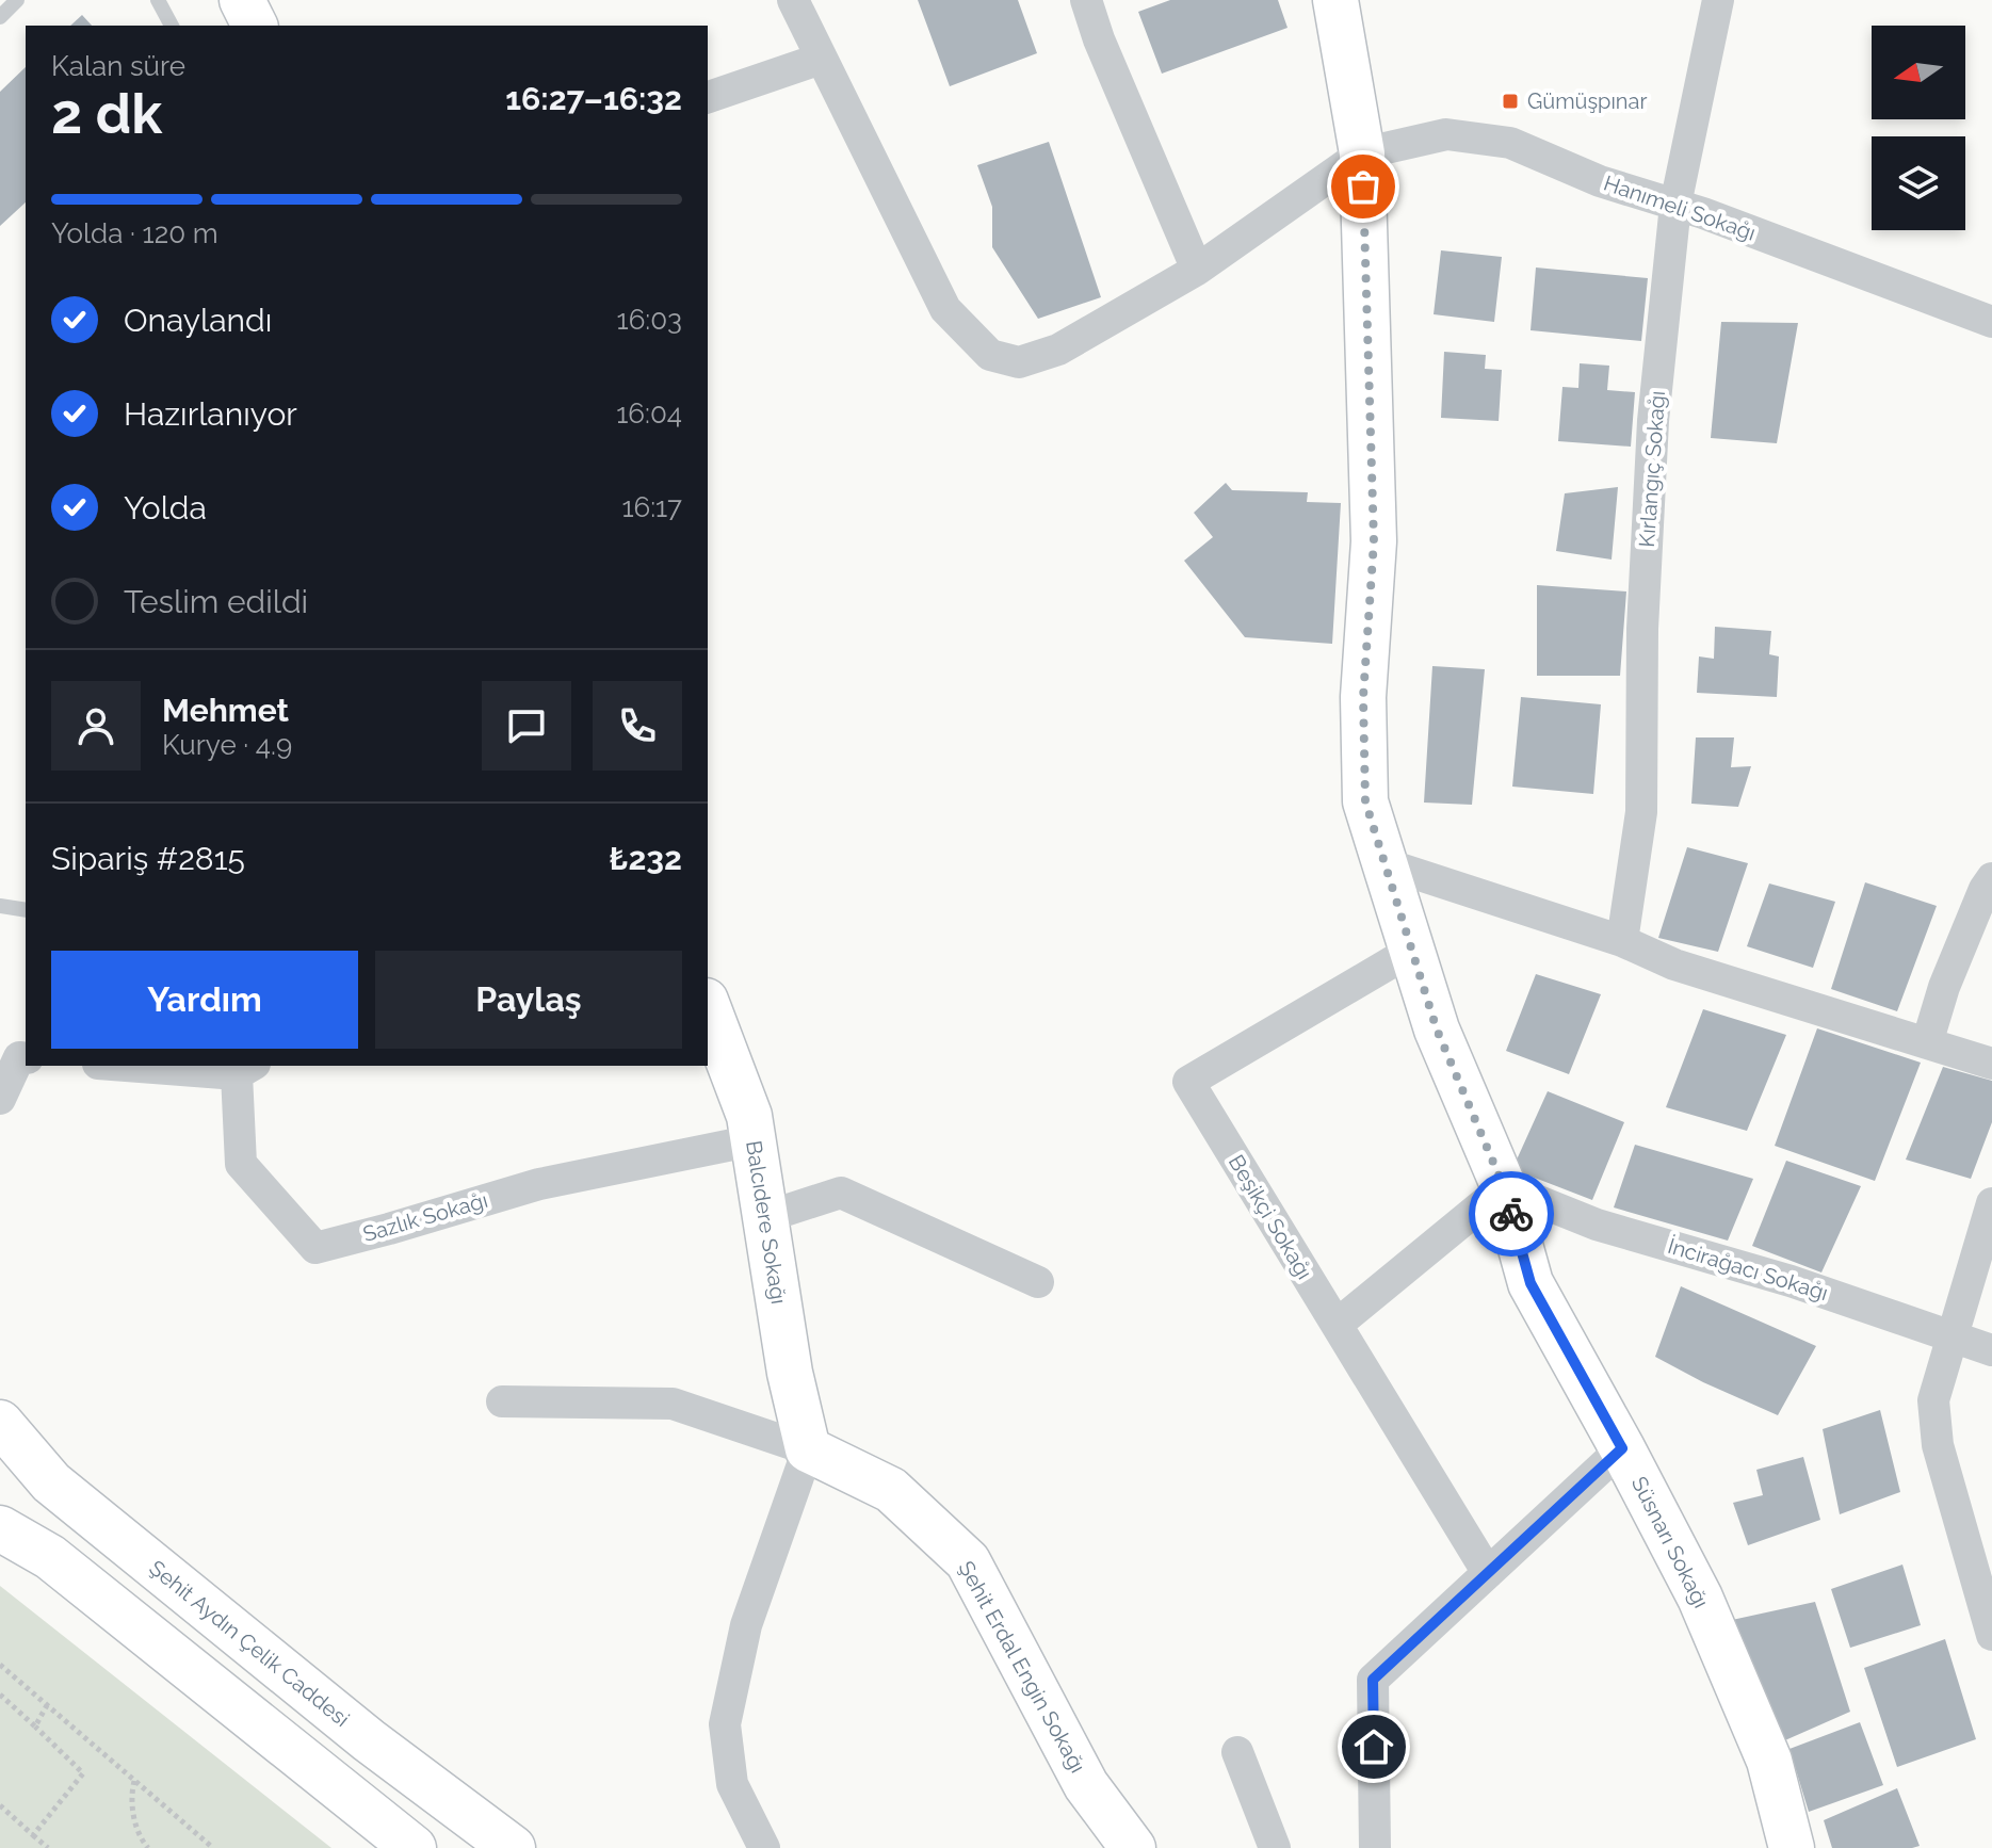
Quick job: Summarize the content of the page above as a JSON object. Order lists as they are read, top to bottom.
{
  "streets": {
    "street": [
      "Hanımeli Sokağı",
      "Kırlangıç Sokağı",
      "Sazlık Sokağı",
      "Beşikçi Sokağı",
      "Balcıdere Sokağı",
      "İncirağacı Sokağı",
      "Süsnarı Sokağı",
      "Şehit Aydın Çelik Caddesi",
      "Şehit Erdal Engin Sokağı"
    ]
  },
  "crossings": [
    ["Hanımeli Sokağı", "Kırlangıç Sokağı"],
    ["Hanımeli Sokağı", "Süsnarı Sokağı"],
    ["Sazlık Sokağı", "Balcıdere Sokağı"],
    ["Beşikçi Sokağı", "Süsnarı Sokağı"],
    ["Balcıdere Sokağı", "Şehit Erdal Engin Sokağı"],
    ["İncirağacı Sokağı", "Süsnarı Sokağı"]
  ],
  "places": {
    "transit": ["Gümüşpınar"]
  },
  "north": "left",
  "page": {
    "heading": ["2 dk", "Kalan süre", "16:27–16:32"],
    "panel": [
      "Mehmet",
      "Kurye · 4.9",
      "Sipariş #2815",
      "₺232"
    ],
    "bar": "Yolda · 120 m",
    "list": [
      ["Onaylandı", "16:03"],
      ["Hazırlanıyor", "16:04"],
      ["Yolda", "16:17"],
      "Teslim edildi"
    ],
    "buttons": ["Yardım", "Paylaş"]
  }
}
